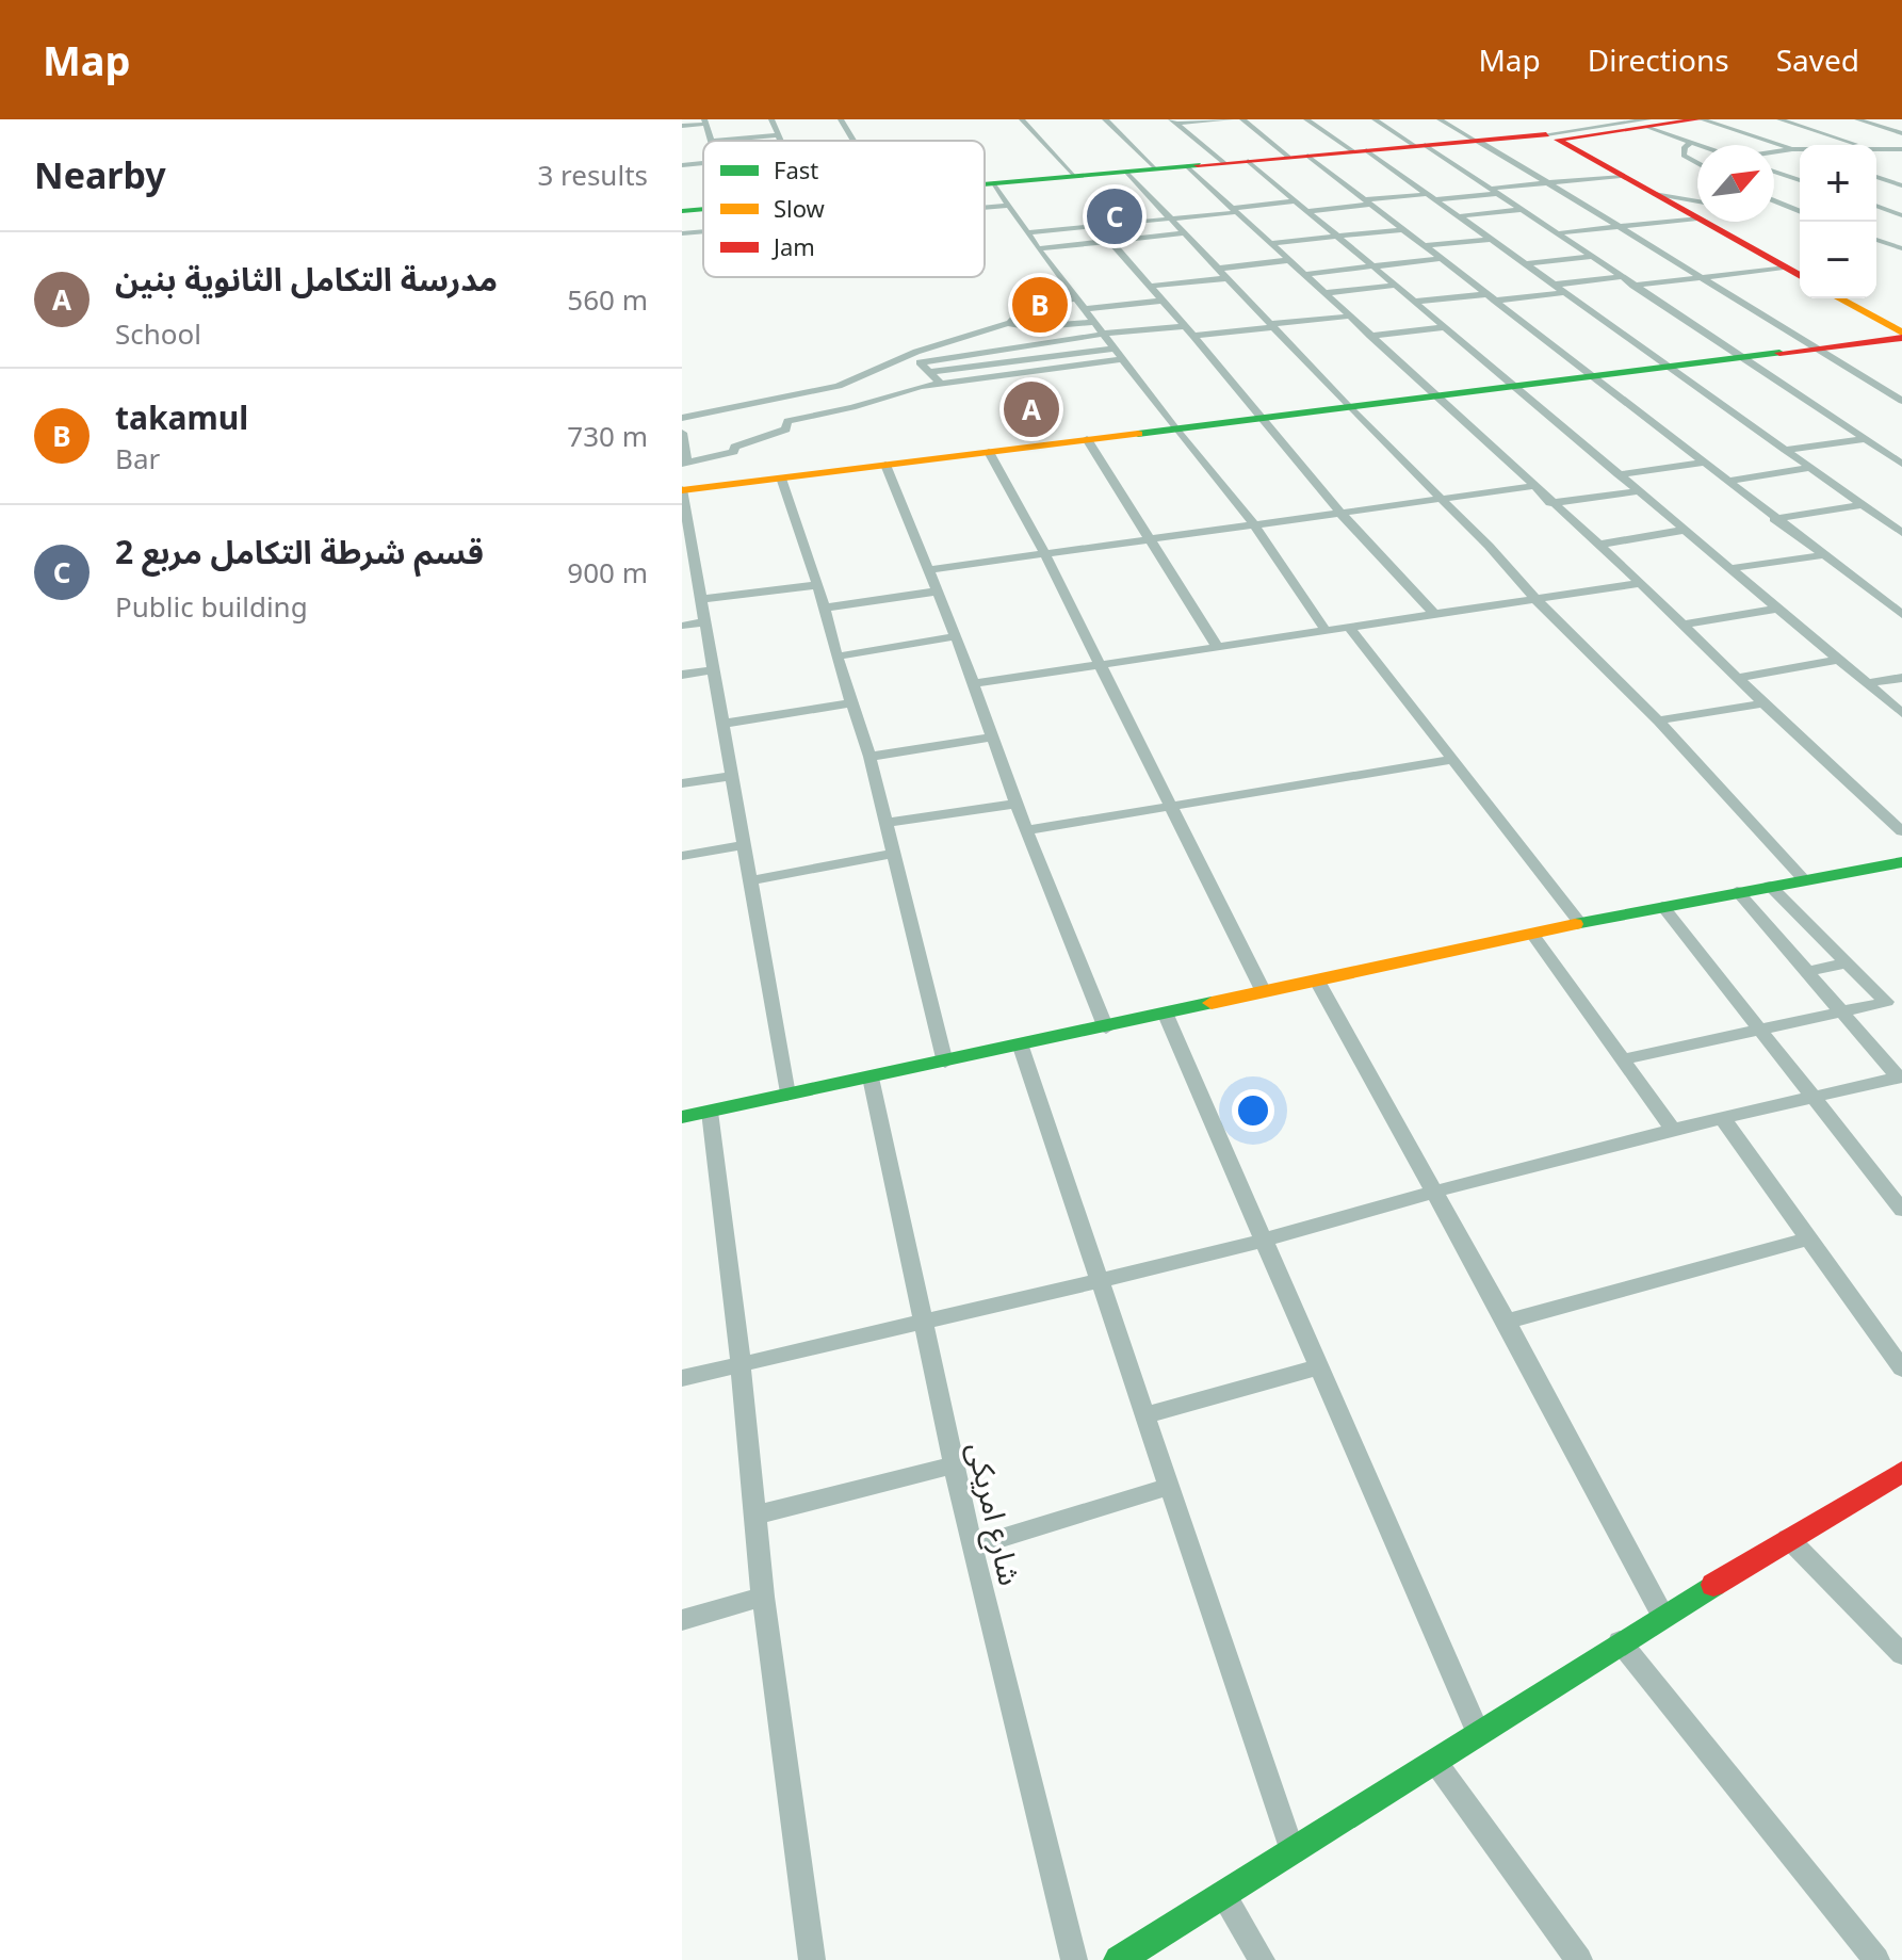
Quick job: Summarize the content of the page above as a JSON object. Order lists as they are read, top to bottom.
{
  "streets": {
    "street": ["شارع امريكى"]
  },
  "legend": ["Fast", "Slow", "Jam"],
  "north": "top right",
  "page": {
    "header": "Map",
    "nav": ["Map", "Directions", "Saved"],
    "heading": ["Nearby", "3 results"],
    "map_buttons": ["+", "−"],
    "pins": ["C", "B", "A"],
    "list": [
      {
        "mark": "A",
        "name": "مدرسة التكامل الثانوية بنين",
        "note": "School",
        "value": "560 m"
      },
      {
        "mark": "B",
        "name": "takamul",
        "note": "Bar",
        "value": "730 m"
      },
      {
        "mark": "C",
        "name": "قسم شرطة التكامل مربع 2",
        "note": "Public building",
        "value": "900 m"
      }
    ]
  }
}
